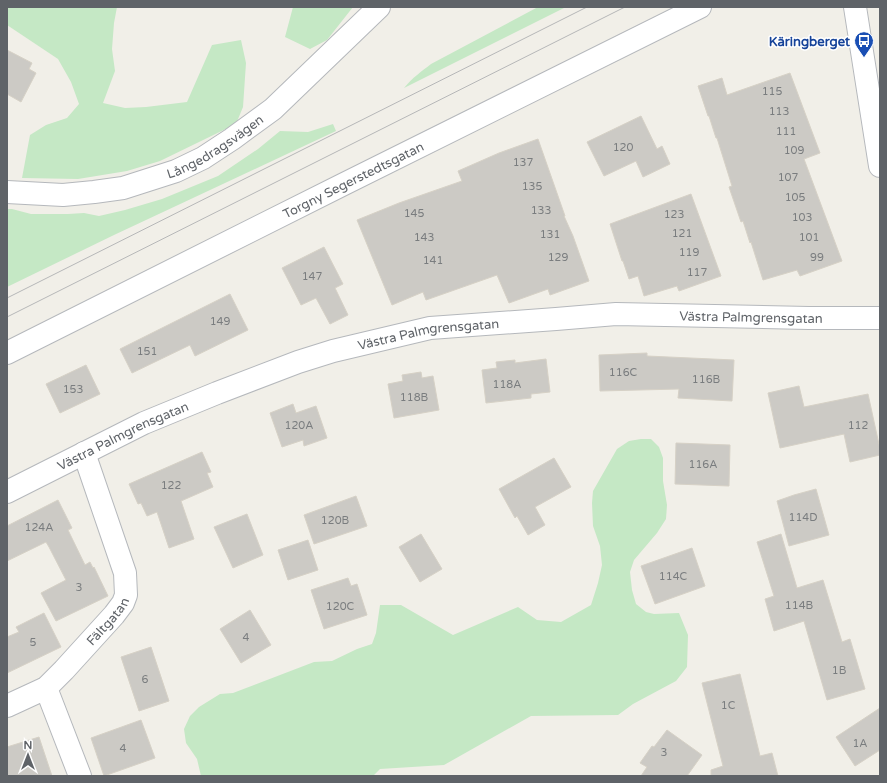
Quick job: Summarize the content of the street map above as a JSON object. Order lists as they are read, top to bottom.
{
  "streets": {
    "street": [
      "Långedragsvägen",
      "Torgny Segerstedtsgatan",
      "Västra Palmgrensgatan",
      "Fältgatan"
    ]
  },
  "crossings": [
    ["Västra Palmgrensgatan", "Fältgatan"]
  ],
  "places": {
    "bus stop": ["Käringberget"]
  },
  "house_numbers": [
    "115",
    "113",
    "111",
    "120",
    "109",
    "137",
    "107",
    "135",
    "105",
    "133",
    "145",
    "123",
    "103",
    "121",
    "131",
    "143",
    "101",
    "119",
    "129",
    "99",
    "141",
    "117",
    "147",
    "149",
    "151",
    "116C",
    "116B",
    "118A",
    "153",
    "118B",
    "120A",
    "112",
    "116A",
    "122",
    "114D",
    "120B",
    "124A",
    "114C",
    "3",
    "114B",
    "120C",
    "4",
    "5",
    "1B",
    "6",
    "1C",
    "1A",
    "4",
    "3"
  ],
  "north": "top"
}
